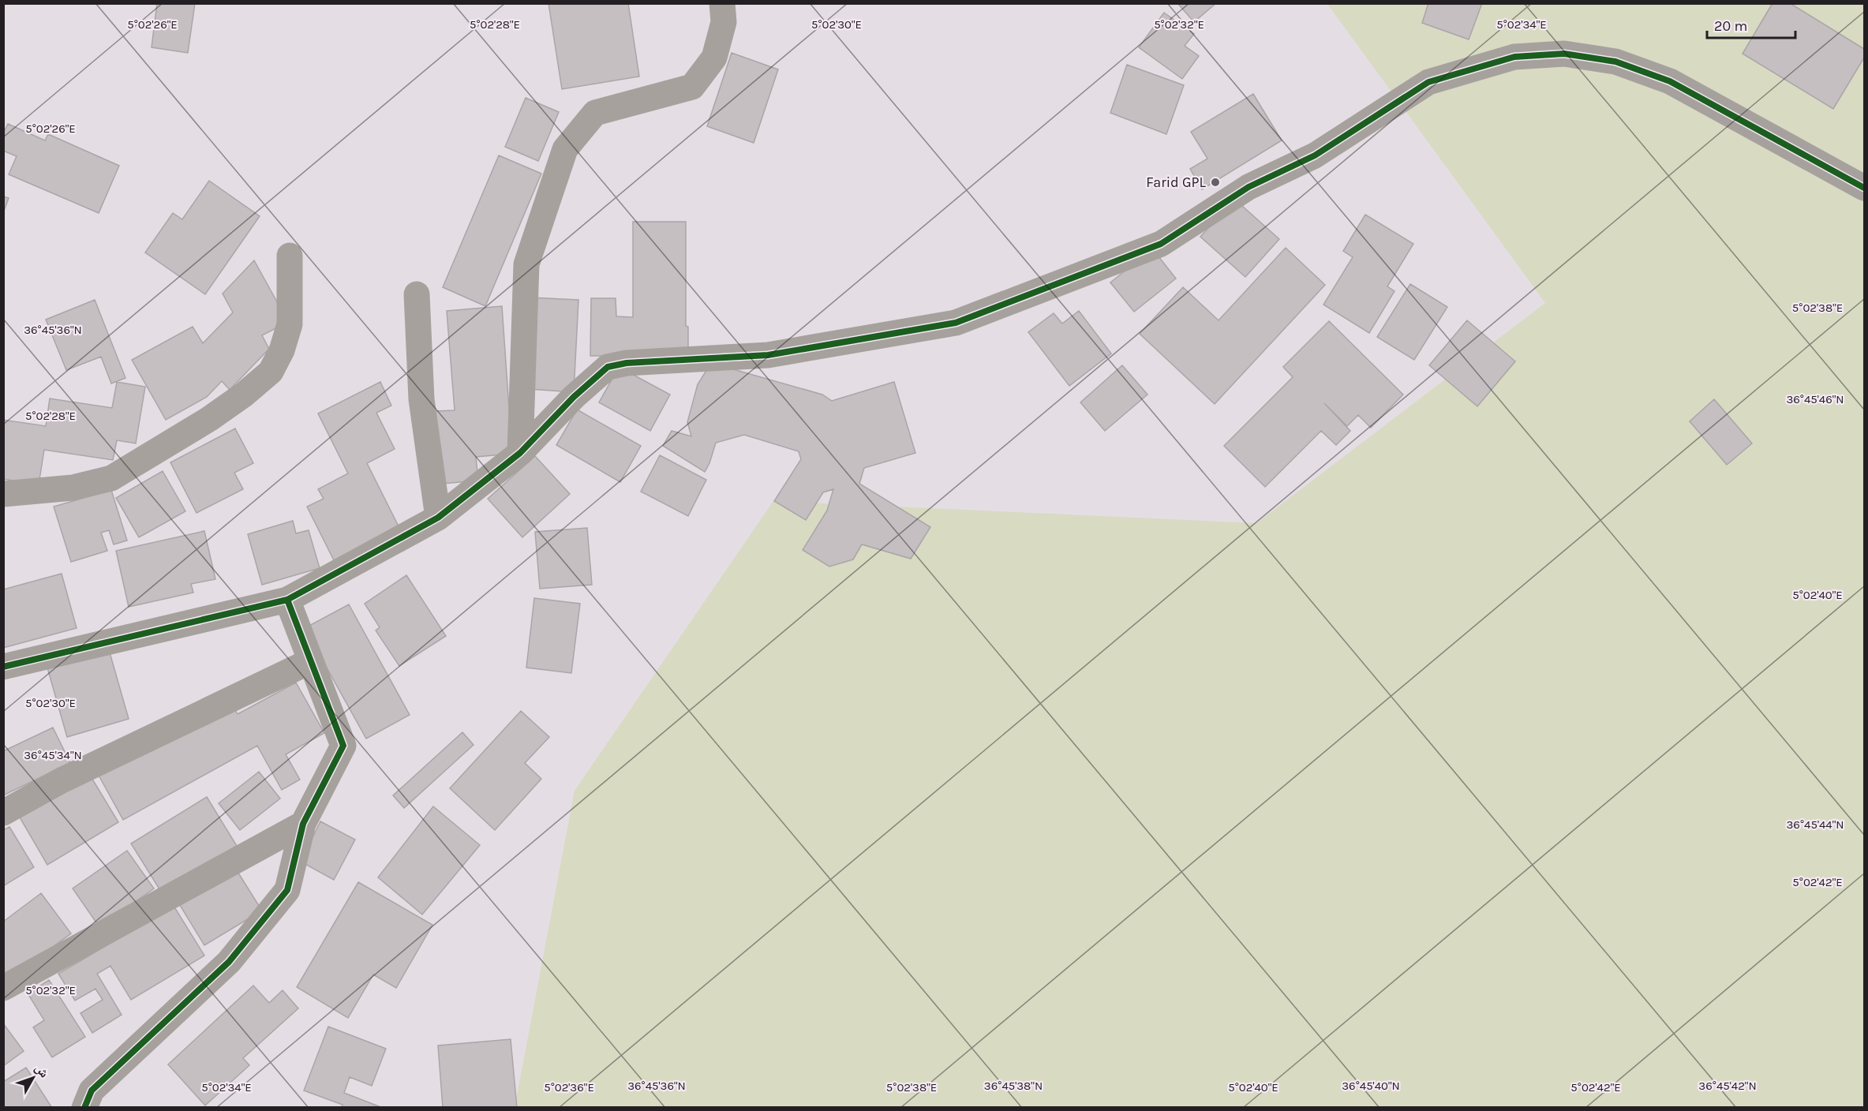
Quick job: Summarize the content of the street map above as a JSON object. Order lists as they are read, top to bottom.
{
  "places": ["Farid GPL"],
  "scale_bar": "20 m",
  "north": "top right",
  "coordinates": [
    "5°02'26\"E",
    "5°02'30\"E",
    "5°02'32\"E",
    "5°02'34\"E",
    "5°02'28\"E",
    "5°02'38\"E",
    "36°45'36\"N",
    "36°45'46\"N",
    "5°02'40\"E",
    "36°45'34\"N",
    "36°45'44\"N",
    "5°02'42\"E",
    "36°45'38\"N",
    "36°45'40\"N",
    "36°45'42\"N",
    "5°02'36\"E"
  ]
}
